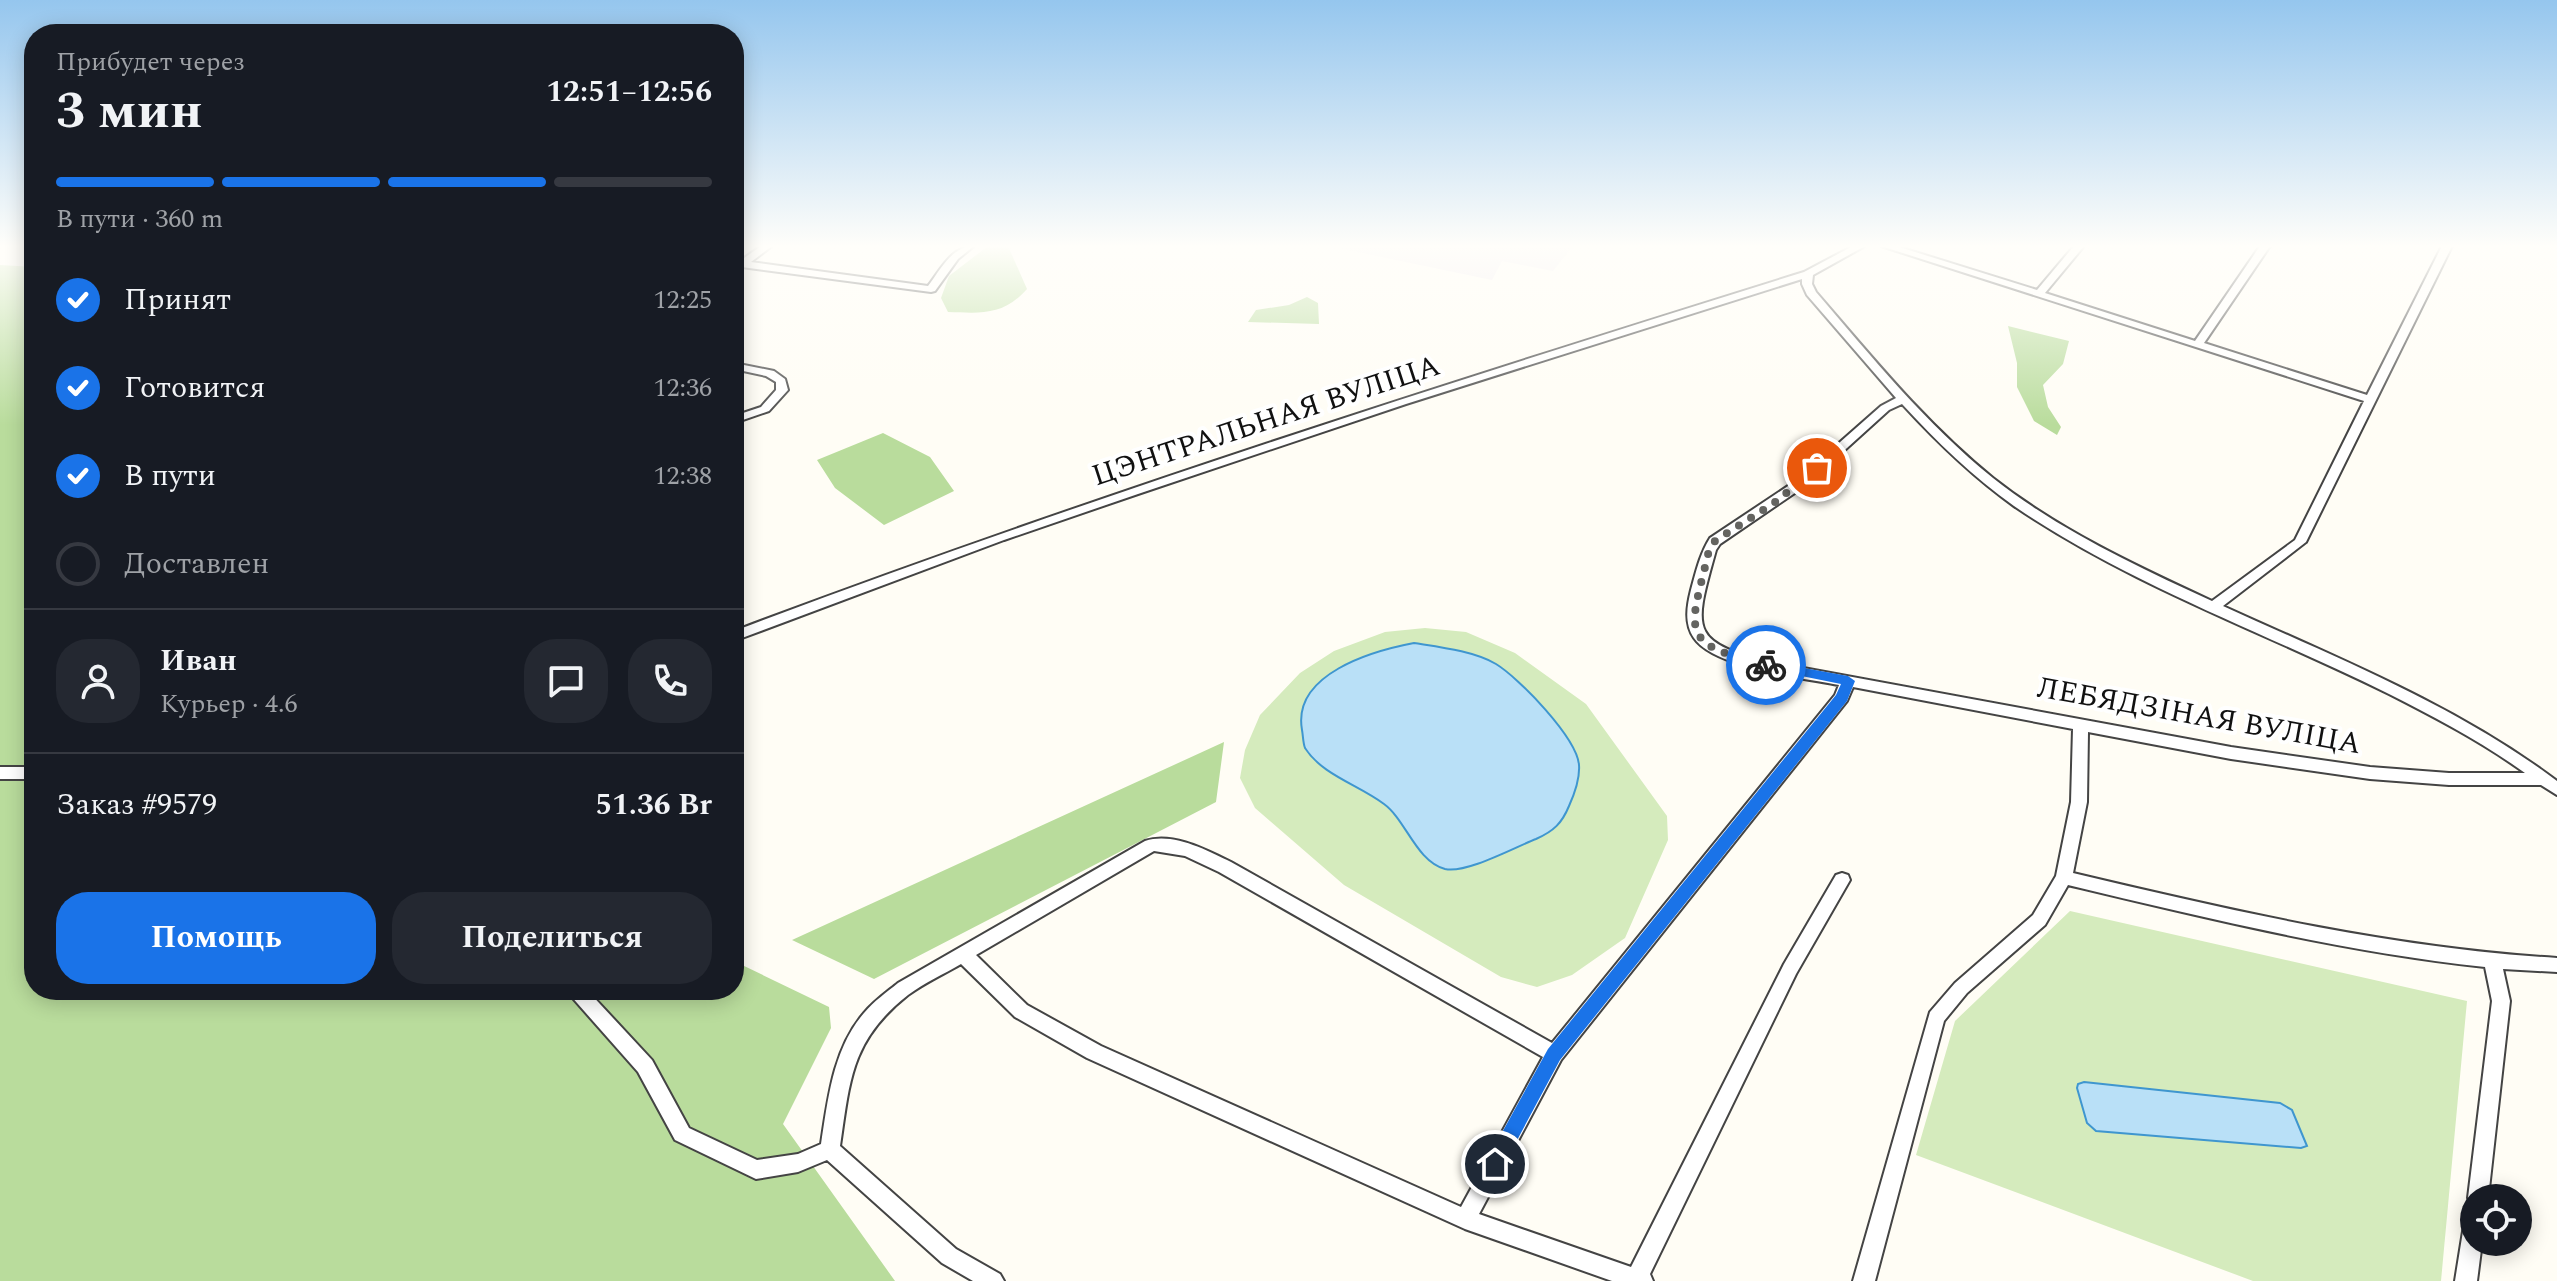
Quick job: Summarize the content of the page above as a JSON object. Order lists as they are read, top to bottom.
{
  "streets": {
    "street": ["ЦЭНТРАЛЬНАЯ ВУЛІЦА", "ЛЕБЯДЗІНАЯ ВУЛІЦА"]
  },
  "page": {
    "heading": ["3 мин", "Прибудет через", "12:51–12:56"],
    "panel": [
      "Иван",
      "Курьер · 4.6",
      "Заказ #9579",
      "51.36 Br"
    ],
    "bar": "В пути · 360 m",
    "list": [
      ["Принят", "12:25"],
      ["Готовится", "12:36"],
      ["В пути", "12:38"],
      "Доставлен"
    ],
    "buttons": ["Помощь", "Поделиться"]
  }
}
